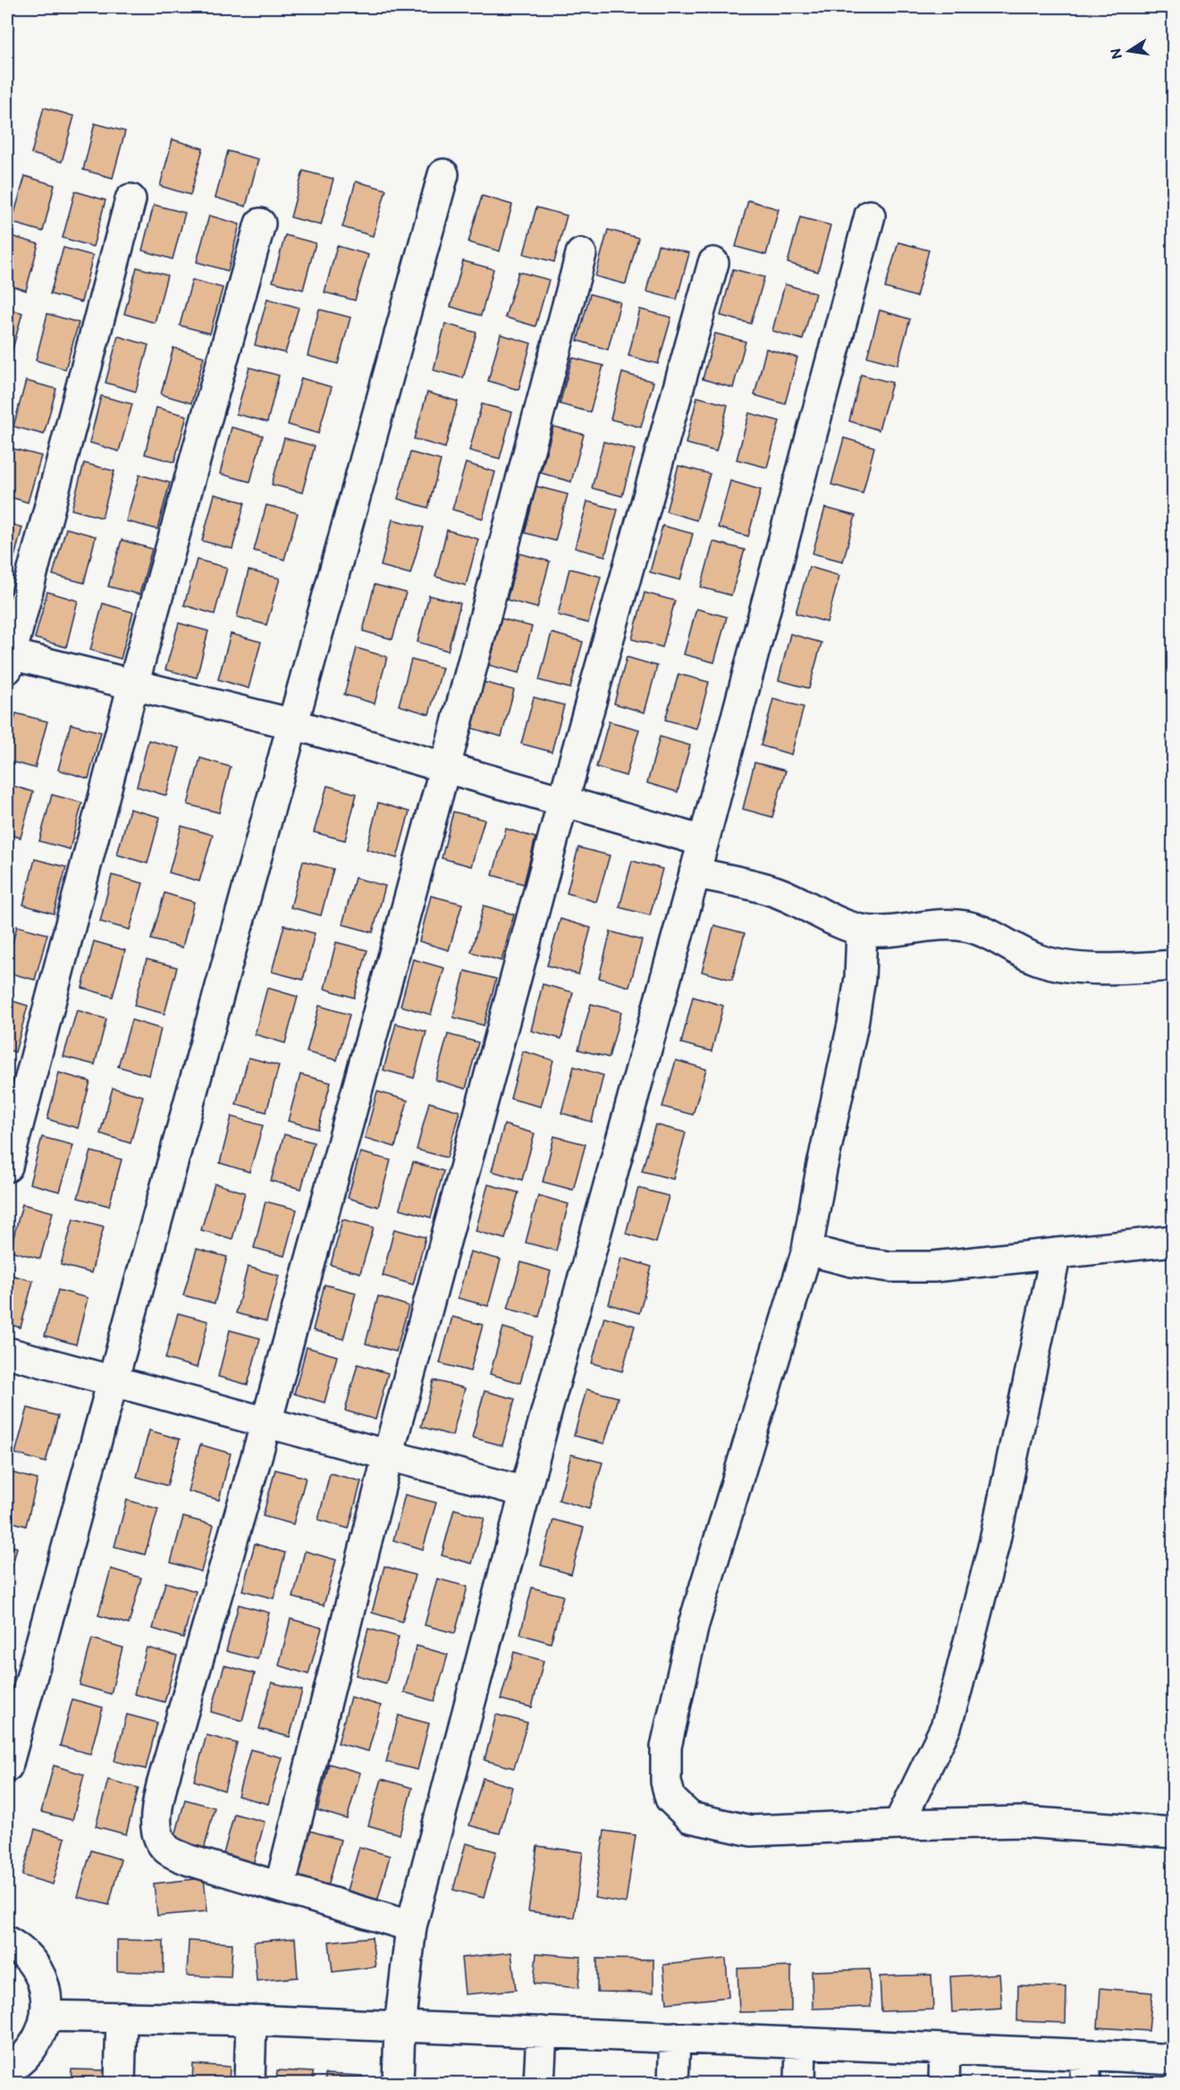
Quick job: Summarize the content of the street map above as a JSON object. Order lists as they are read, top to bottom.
{
  "north": "left"
}
